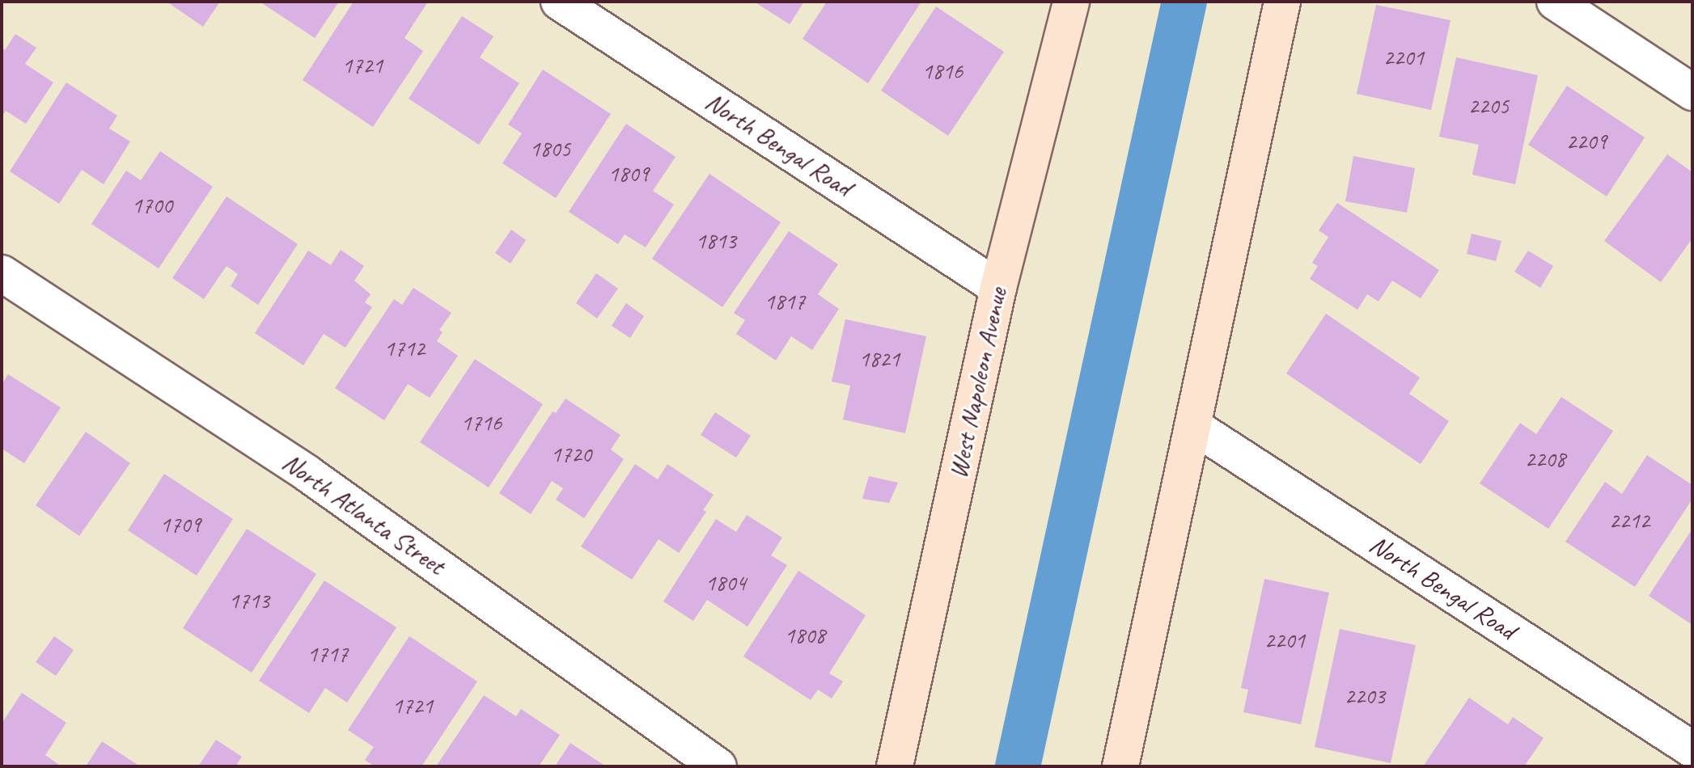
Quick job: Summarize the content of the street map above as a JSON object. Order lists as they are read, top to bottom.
{
  "streets": {
    "main road": ["West Napoleon Avenue"],
    "street": ["North Bengal Road", "North Atlanta Street"]
  },
  "crossings": [
    ["North Bengal Road", "West Napoleon Avenue"]
  ],
  "house_numbers": [
    "2201",
    "1721",
    "1816",
    "2205",
    "2209",
    "1805",
    "1809",
    "1700",
    "1813",
    "1817",
    "1712",
    "1821",
    "1716",
    "1720",
    "2208",
    "2212",
    "1709",
    "1804",
    "1713",
    "1808",
    "2201",
    "1717",
    "2203",
    "1721"
  ]
}
